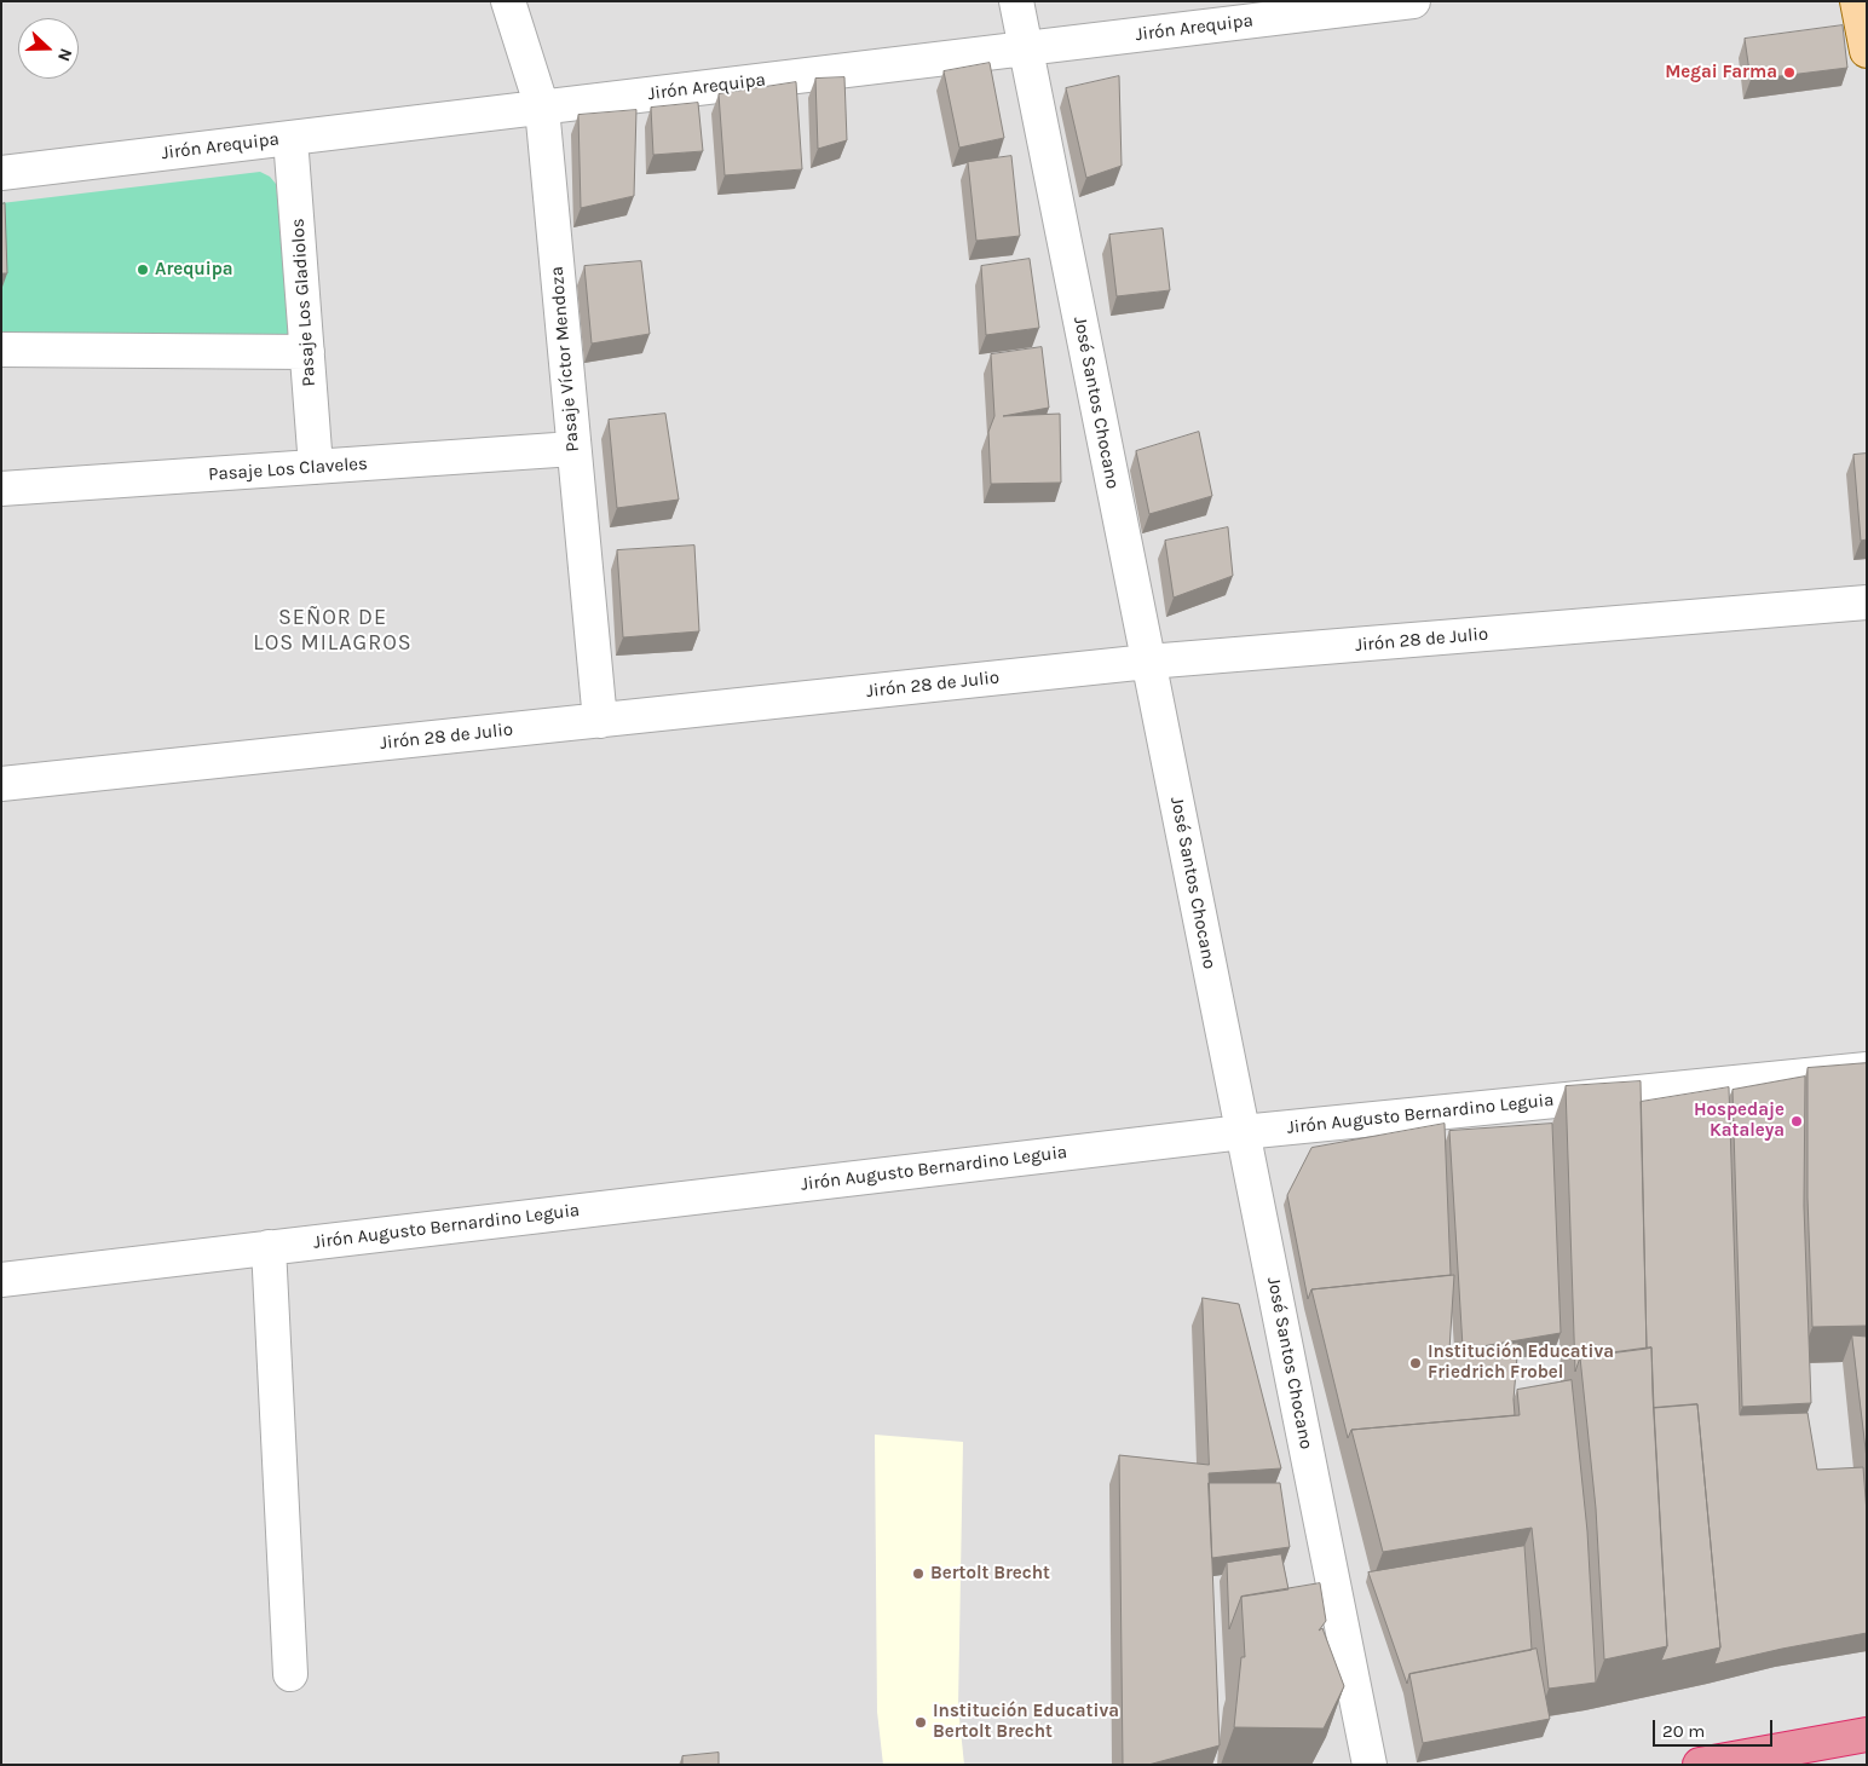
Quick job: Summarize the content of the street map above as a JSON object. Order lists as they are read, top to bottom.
{
  "streets": {
    "street": [
      "Jirón Arequipa",
      "Pasaje Los Gladiolos",
      "Pasaje Víctor Mendoza",
      "José Santos Chocano",
      "Pasaje Los Claveles",
      "Jirón 28 de Julio",
      "Jirón Augusto Bernardino Leguia"
    ]
  },
  "crossings": [
    ["Jirón Arequipa", "Pasaje Los Gladiolos"],
    ["Jirón Arequipa", "Pasaje Víctor Mendoza"],
    ["Jirón Arequipa", "José Santos Chocano"],
    ["Pasaje Los Gladiolos", "Pasaje Los Claveles"],
    ["Pasaje Víctor Mendoza", "Pasaje Los Claveles"],
    ["Pasaje Víctor Mendoza", "Jirón 28 de Julio"],
    ["José Santos Chocano", "Jirón 28 de Julio"],
    ["José Santos Chocano", "Jirón Augusto Bernardino Leguia"]
  ],
  "districts": ["SEÑOR DE LOS MILAGROS"],
  "places": [
    "Megai Farma",
    "Arequipa",
    "Hospedaje Kataleya",
    "Institución Educativa Friedrich Frobel",
    "Bertolt Brecht",
    "Institución Educativa Bertolt Brecht"
  ],
  "scale_bar": "20 m",
  "north": "right"
}
